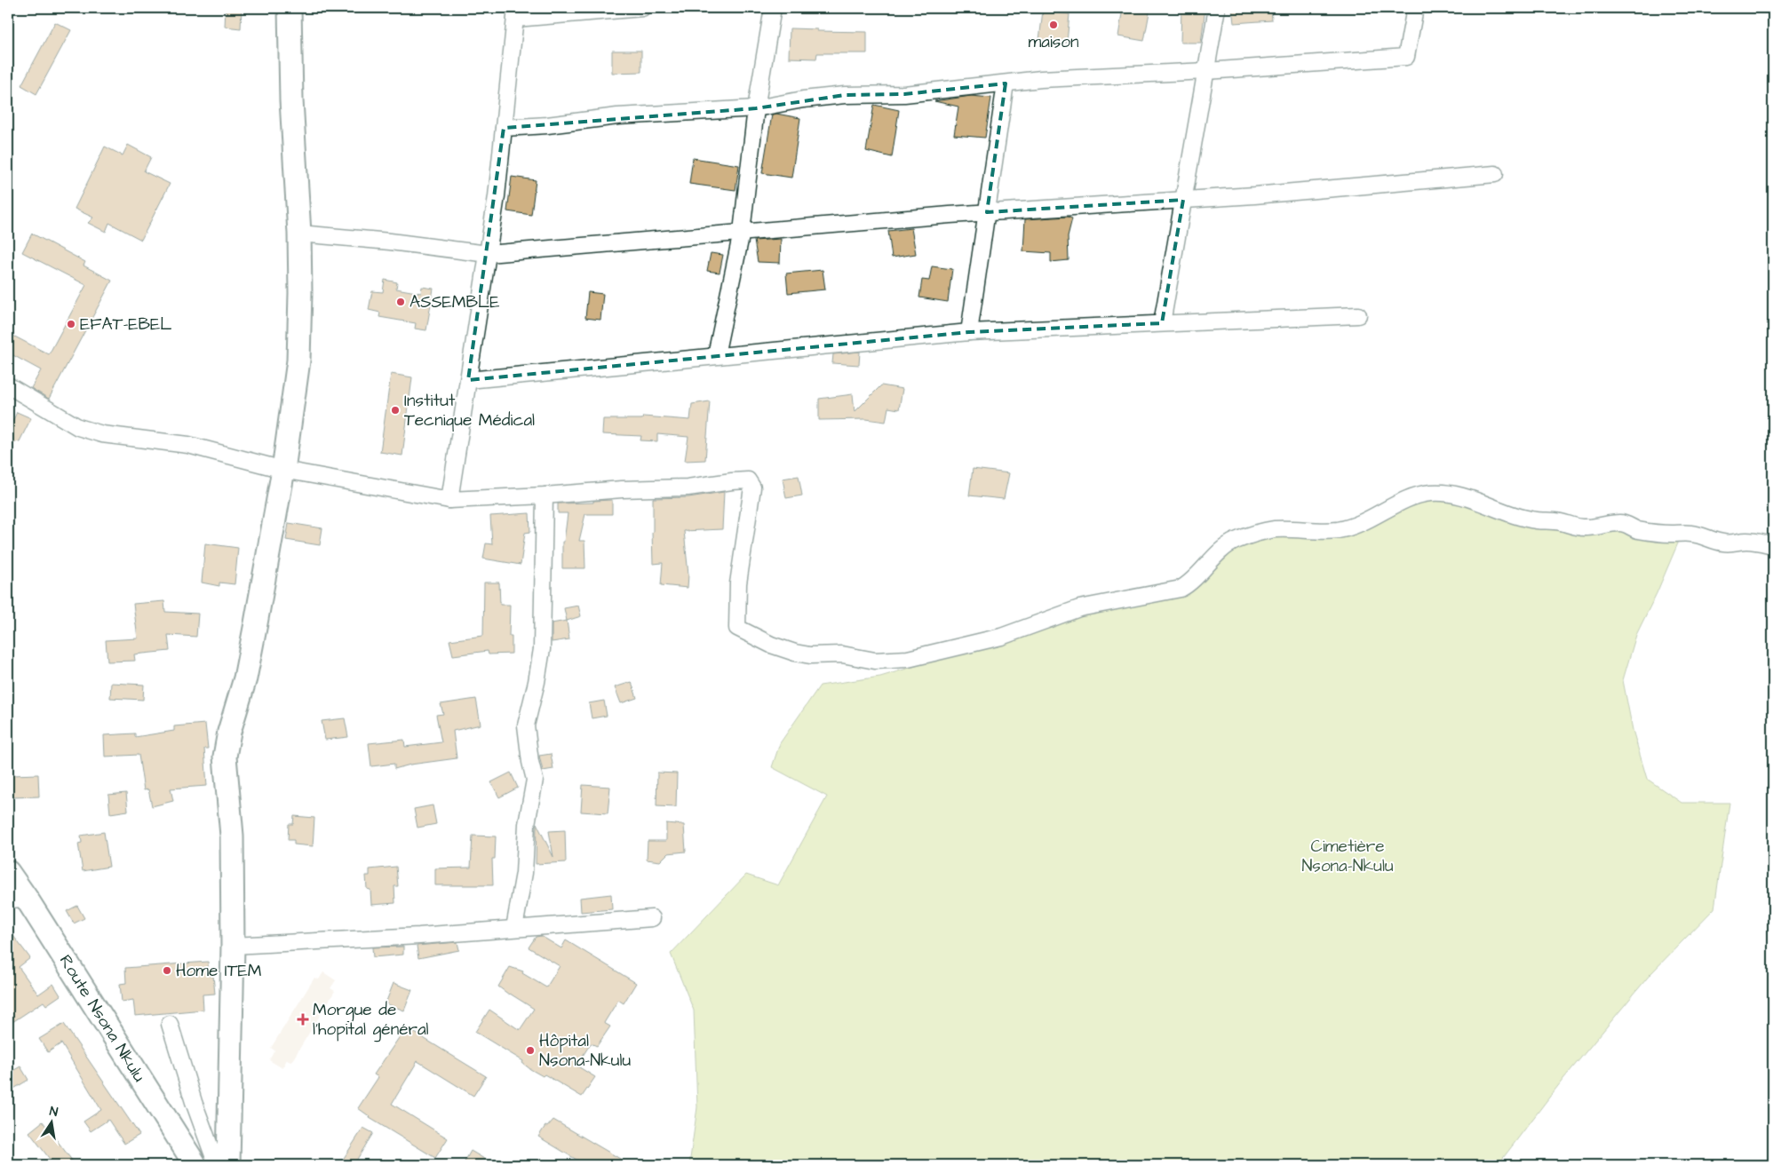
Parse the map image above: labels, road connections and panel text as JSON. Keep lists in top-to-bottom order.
{
  "streets": {
    "street": ["Route Nsona Nkulu"]
  },
  "parks": ["Cimetière Nsona-Nkulu"],
  "places": {
    "other": [
      "maison",
      "ASSEMBLE",
      "EFAT-EBEL",
      "Institut Tecnique Médical",
      "Home ITEM",
      "Hôpital Nsona-Nkulu"
    ],
    "health": ["Morgue de l'hopital général"]
  },
  "north": "top"
}
